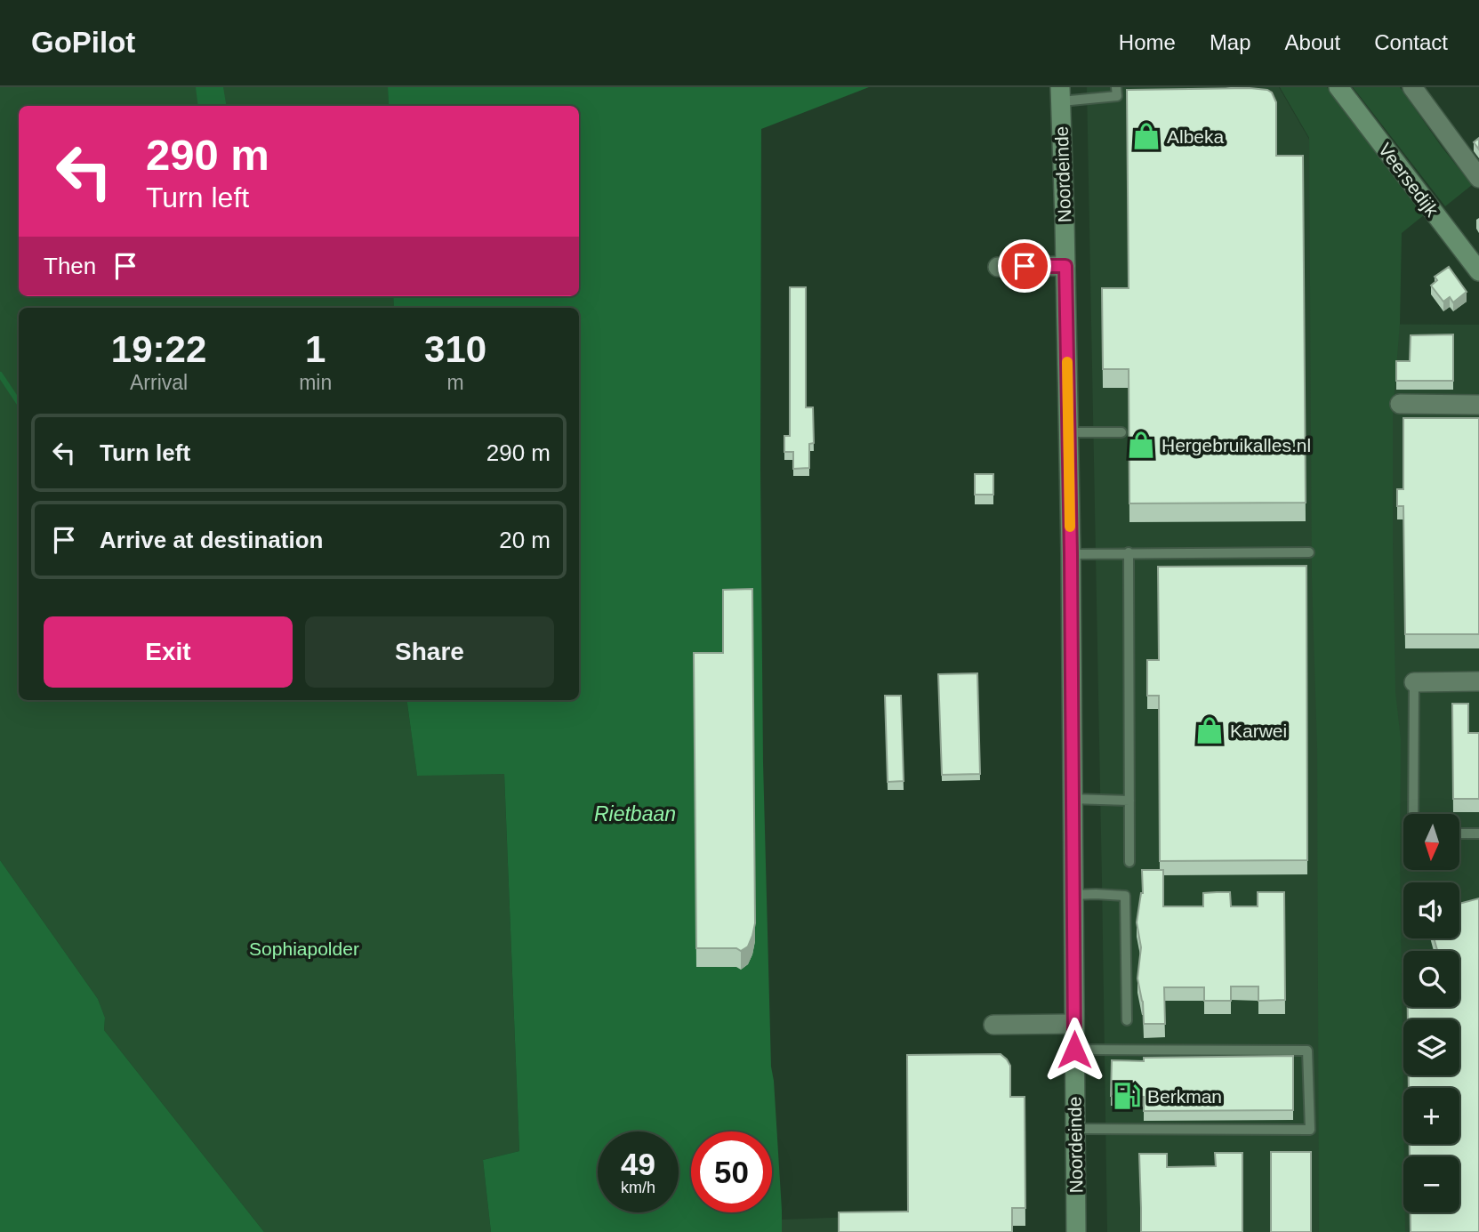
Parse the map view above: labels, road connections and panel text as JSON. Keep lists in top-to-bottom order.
{
  "streets": {
    "main road": ["Noordeinde", "Veersedijk"]
  },
  "water": ["Rietbaan"],
  "parks": ["Sophiapolder"],
  "places": {
    "shop": ["Albeka", "Hergebruikalles.nl", "Karwei"],
    "fuel station": ["Berkman"]
  },
  "north": "bottom",
  "page": {
    "header": "GoPilot",
    "nav": [
      "Home",
      "Map",
      "About",
      "Contact"
    ],
    "turn": ["290 m", "Turn left"],
    "then": "Then",
    "eta": [
      "19:22",
      "Arrival",
      "1",
      "min",
      "310",
      "m"
    ],
    "list": [
      {
        "name": "Turn left",
        "value": "290 m"
      },
      {
        "name": "Arrive at destination",
        "value": "20 m"
      }
    ],
    "buttons": ["Exit", "Share"],
    "map_buttons": ["+", "−"],
    "speed": "49 km/h",
    "limit": "50"
  }
}
